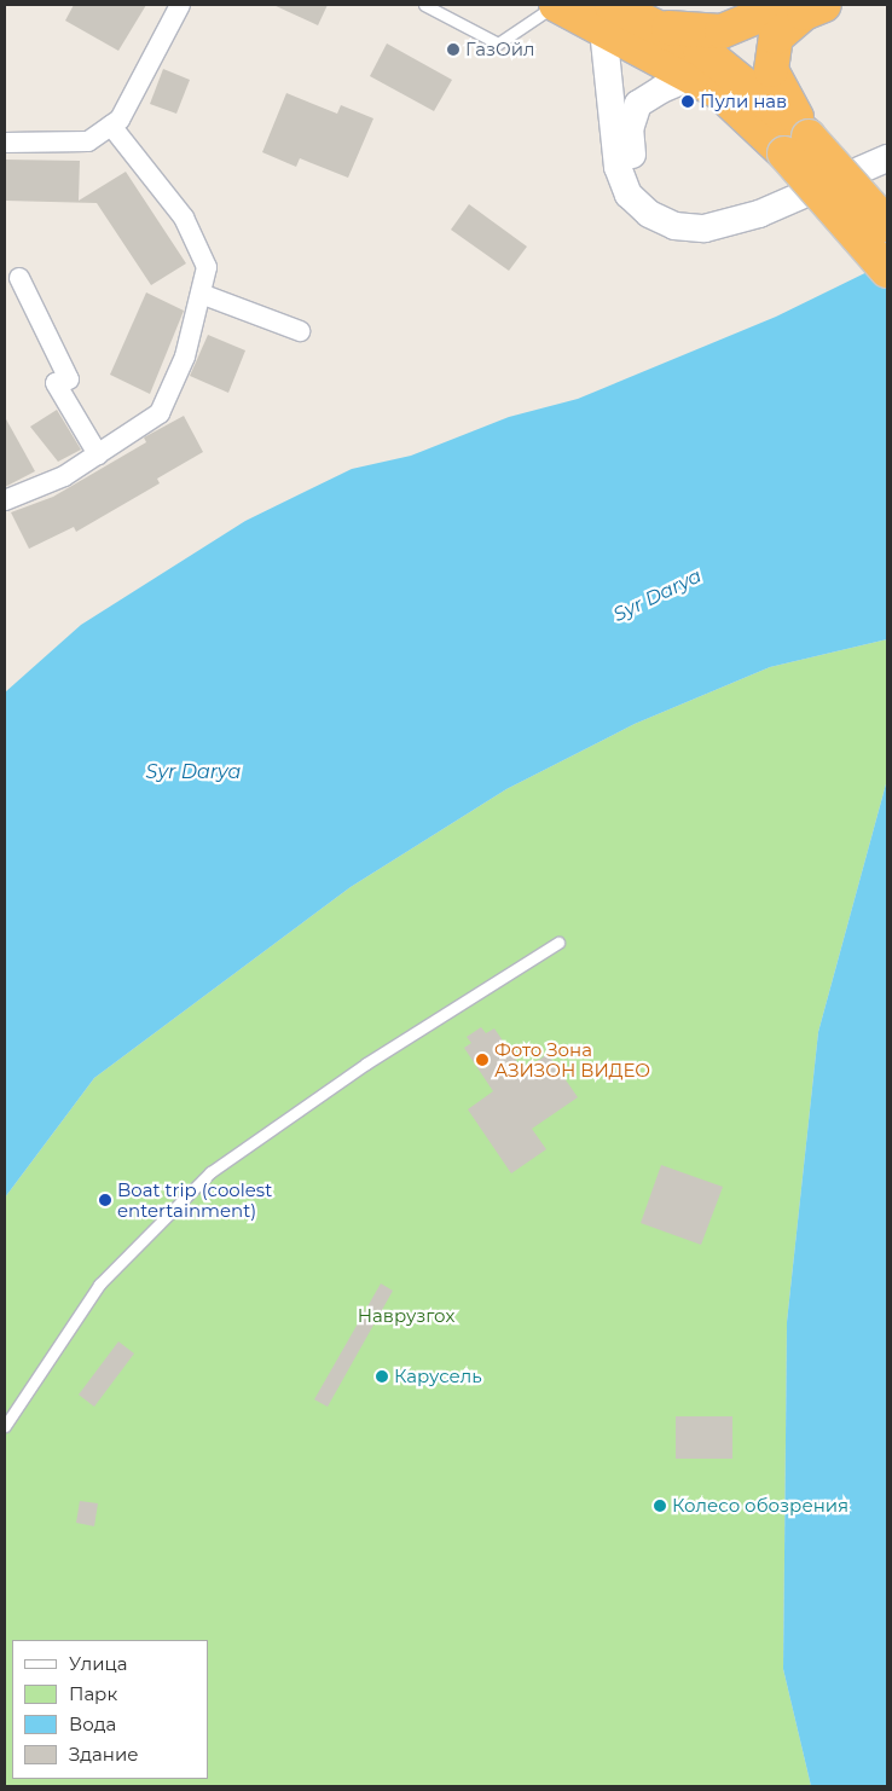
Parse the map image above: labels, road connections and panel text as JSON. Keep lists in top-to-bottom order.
{
  "water": ["Syr Darya"],
  "parks": ["Наврузгох"],
  "places": [
    "ГазОйл",
    "Пули нав",
    "Фото Зона АЗИЗОН ВИДЕО",
    "Boat trip (coolest entertainment)",
    "Карусель",
    "Колесо обозрения"
  ],
  "legend": [
    "Улица",
    "Парк",
    "Вода",
    "Здание"
  ]
}
